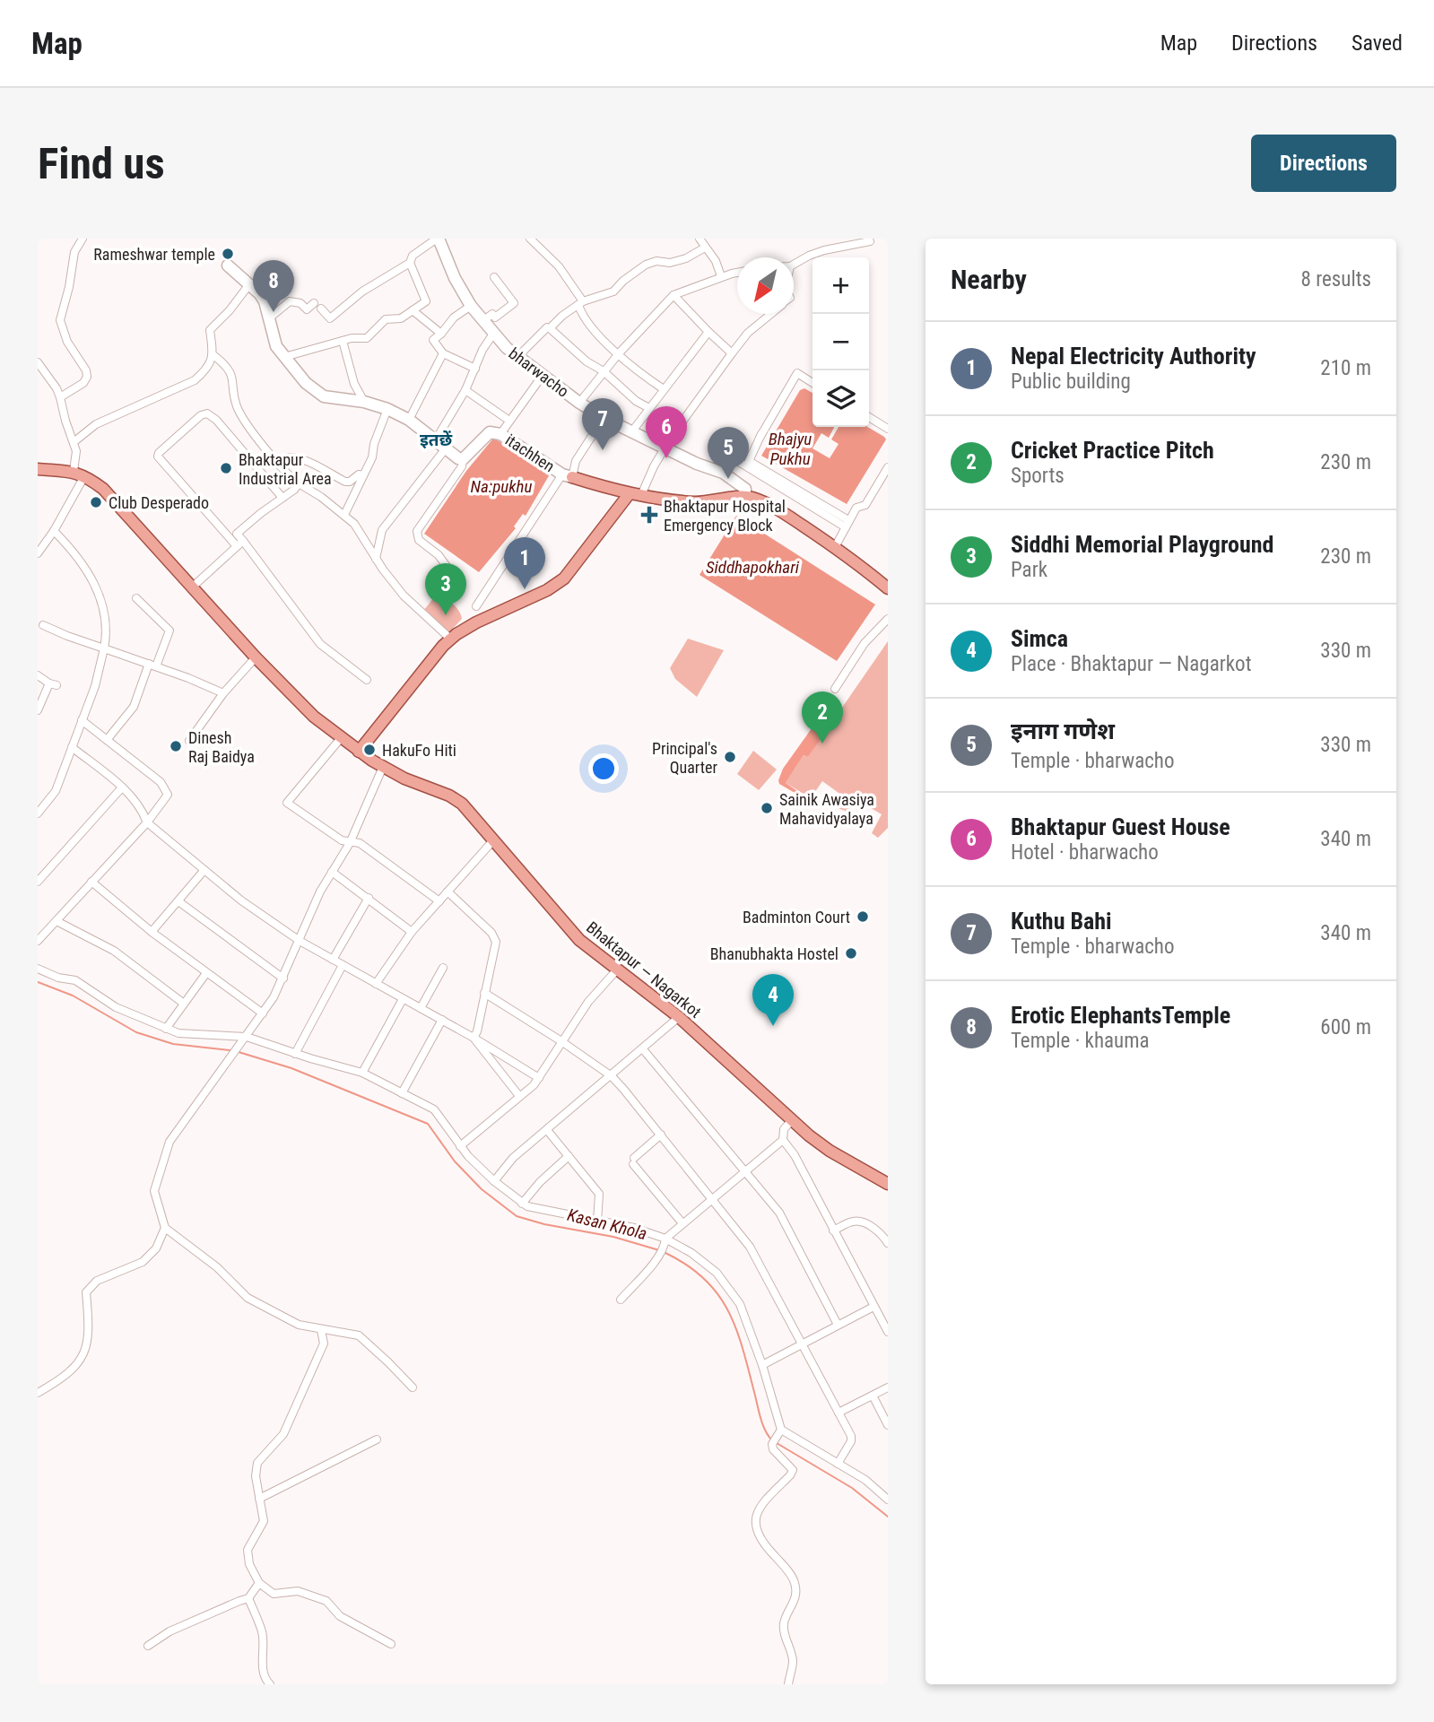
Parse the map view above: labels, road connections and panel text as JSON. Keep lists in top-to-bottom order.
{
  "streets": {
    "main road": ["Bhaktapur — Nagarkot"],
    "street": ["bharwacho", "itachhen"]
  },
  "districts": ["इतछें"],
  "water": [
    "Bhajyu Pukhu",
    "Na:pukhu",
    "Siddhapokhari",
    "Kasan Khola"
  ],
  "places": {
    "other": [
      "Rameshwar temple",
      "Bhaktapur Industrial Area",
      "Club Desperado",
      "Dinesh Raj Baidya",
      "HakuFo Hiti",
      "Principal's Quarter",
      "Sainik Awasiya Mahavidyalaya",
      "Badminton Court",
      "Bhanubhakta Hostel"
    ],
    "health": ["Bhaktapur Hospital Emergency Block"]
  },
  "north": "bottom left",
  "page": {
    "header": "Map",
    "nav": ["Map", "Directions", "Saved"],
    "buttons": "Directions",
    "title": "Find us",
    "heading": ["Nearby", "8 results"],
    "map_buttons": ["+", "−"],
    "pins": [
      "8",
      "7",
      "6",
      "5",
      "1",
      "3",
      "2",
      "4"
    ],
    "list": [
      {
        "mark": "1",
        "name": "Nepal Electricity Authority",
        "note": "Public building",
        "value": "210 m"
      },
      {
        "mark": "2",
        "name": "Cricket Practice Pitch",
        "note": "Sports",
        "value": "230 m"
      },
      {
        "mark": "3",
        "name": "Siddhi Memorial Playground",
        "note": "Park",
        "value": "230 m"
      },
      {
        "mark": "4",
        "name": "Simca",
        "note": "Place · Bhaktapur — Nagarkot",
        "value": "330 m"
      },
      {
        "mark": "5",
        "name": "इनाग गणेश",
        "note": "Temple · bharwacho",
        "value": "330 m"
      },
      {
        "mark": "6",
        "name": "Bhaktapur Guest House",
        "note": "Hotel · bharwacho",
        "value": "340 m"
      },
      {
        "mark": "7",
        "name": "Kuthu Bahi",
        "note": "Temple · bharwacho",
        "value": "340 m"
      },
      {
        "mark": "8",
        "name": "Erotic ElephantsTemple",
        "note": "Temple · khauma",
        "value": "600 m"
      }
    ]
  }
}
